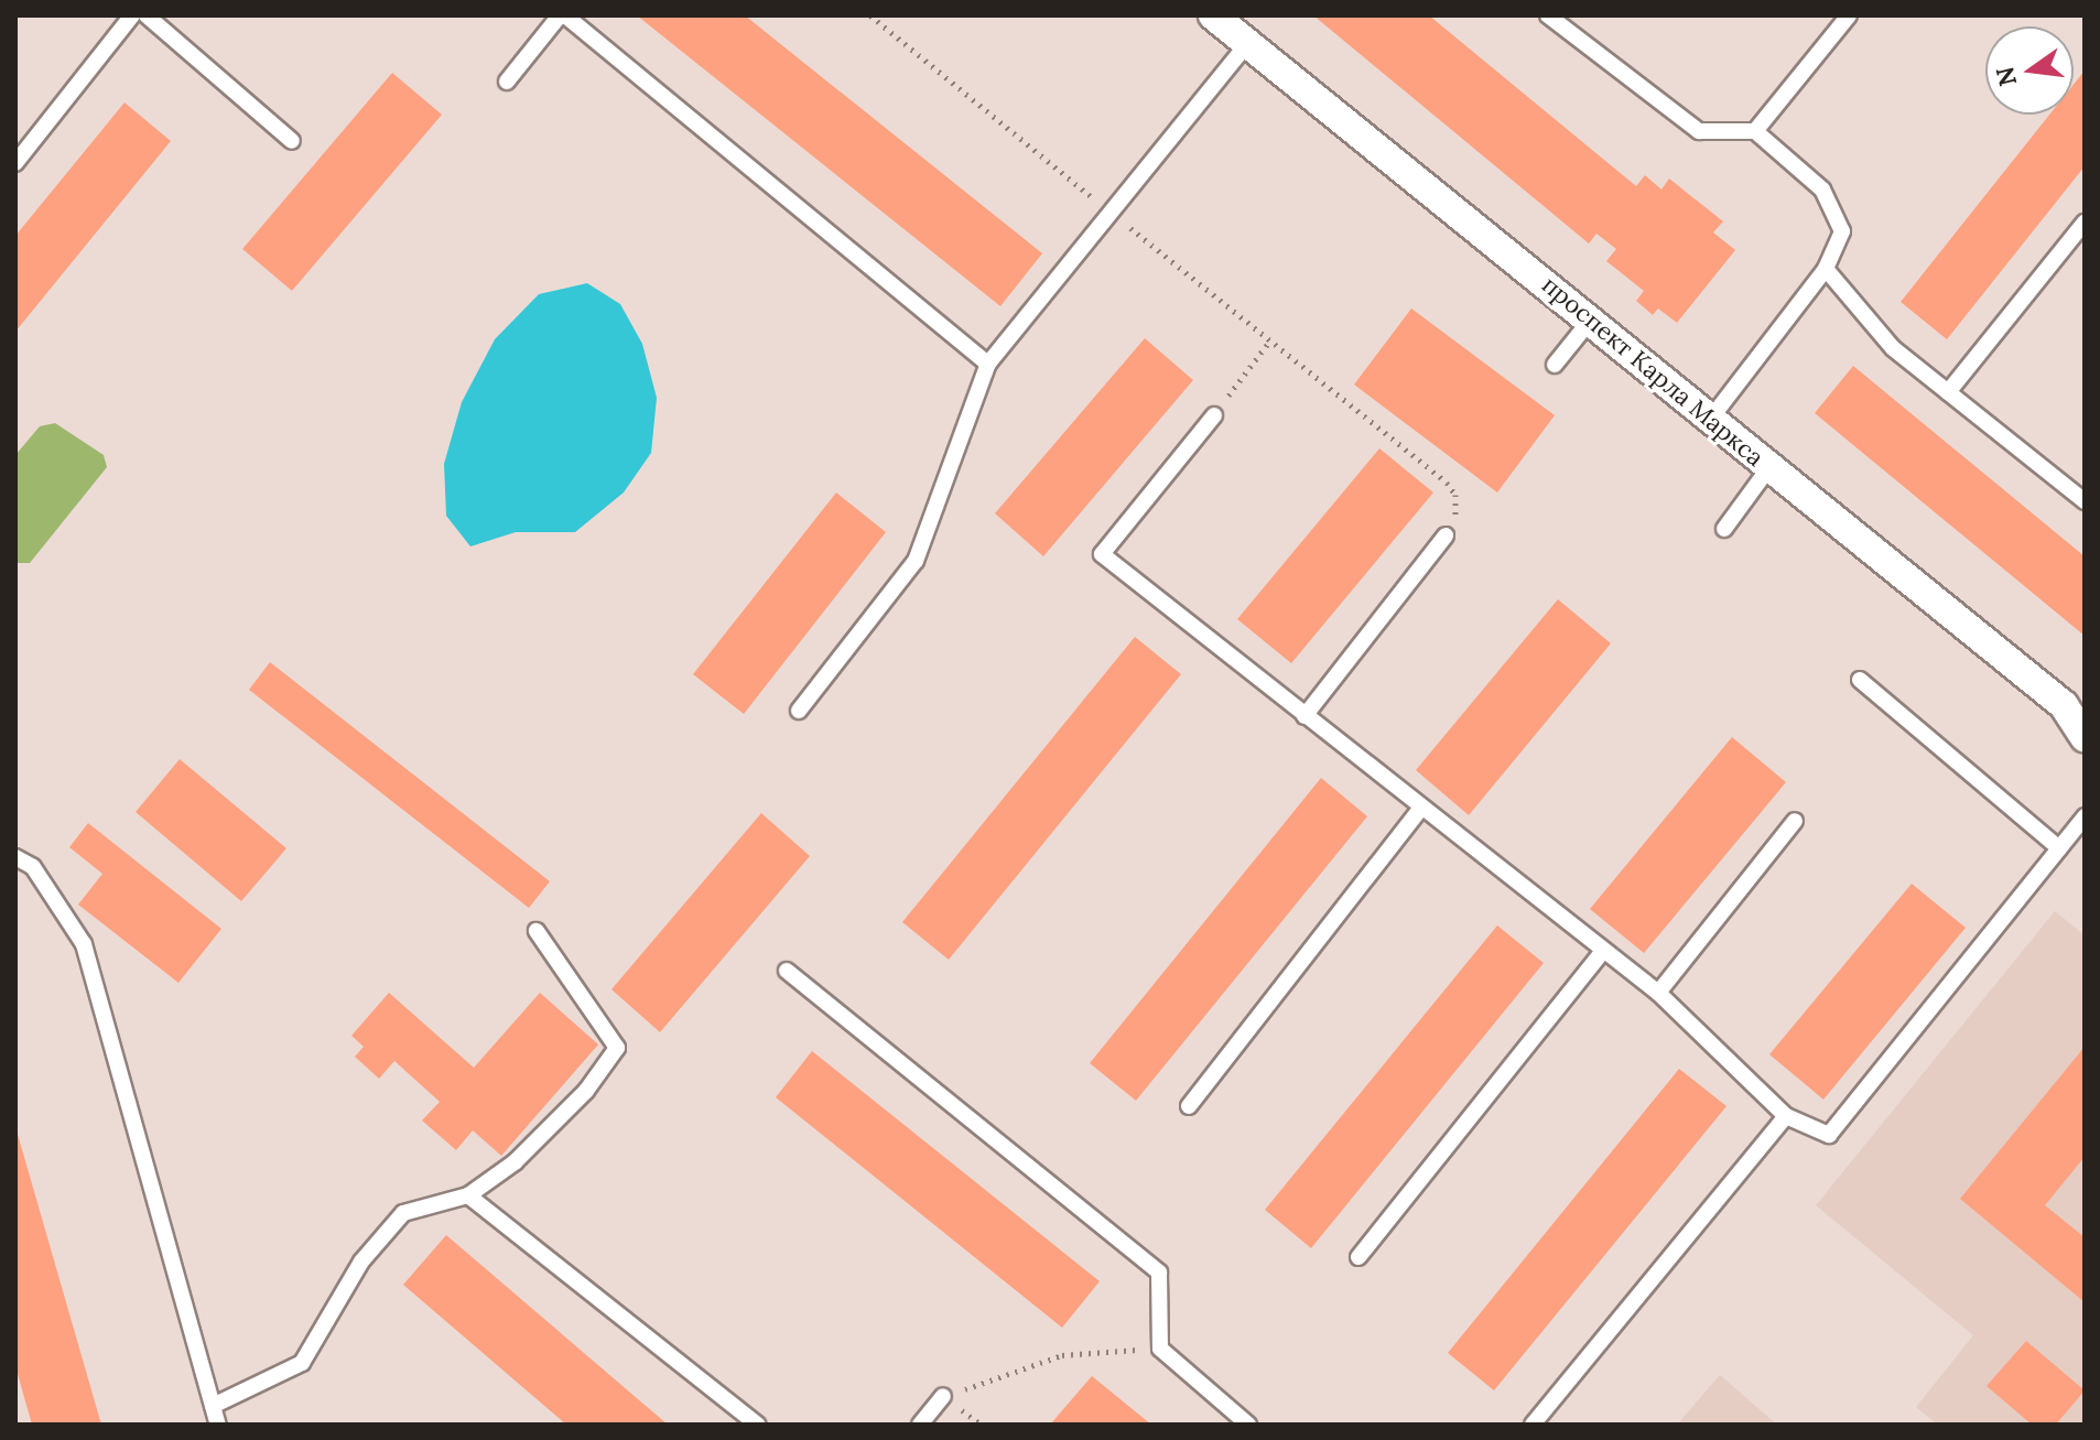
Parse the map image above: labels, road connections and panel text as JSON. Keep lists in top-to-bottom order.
{
  "streets": {
    "street": ["проспект Карла Маркса"]
  },
  "north": "left"
}
